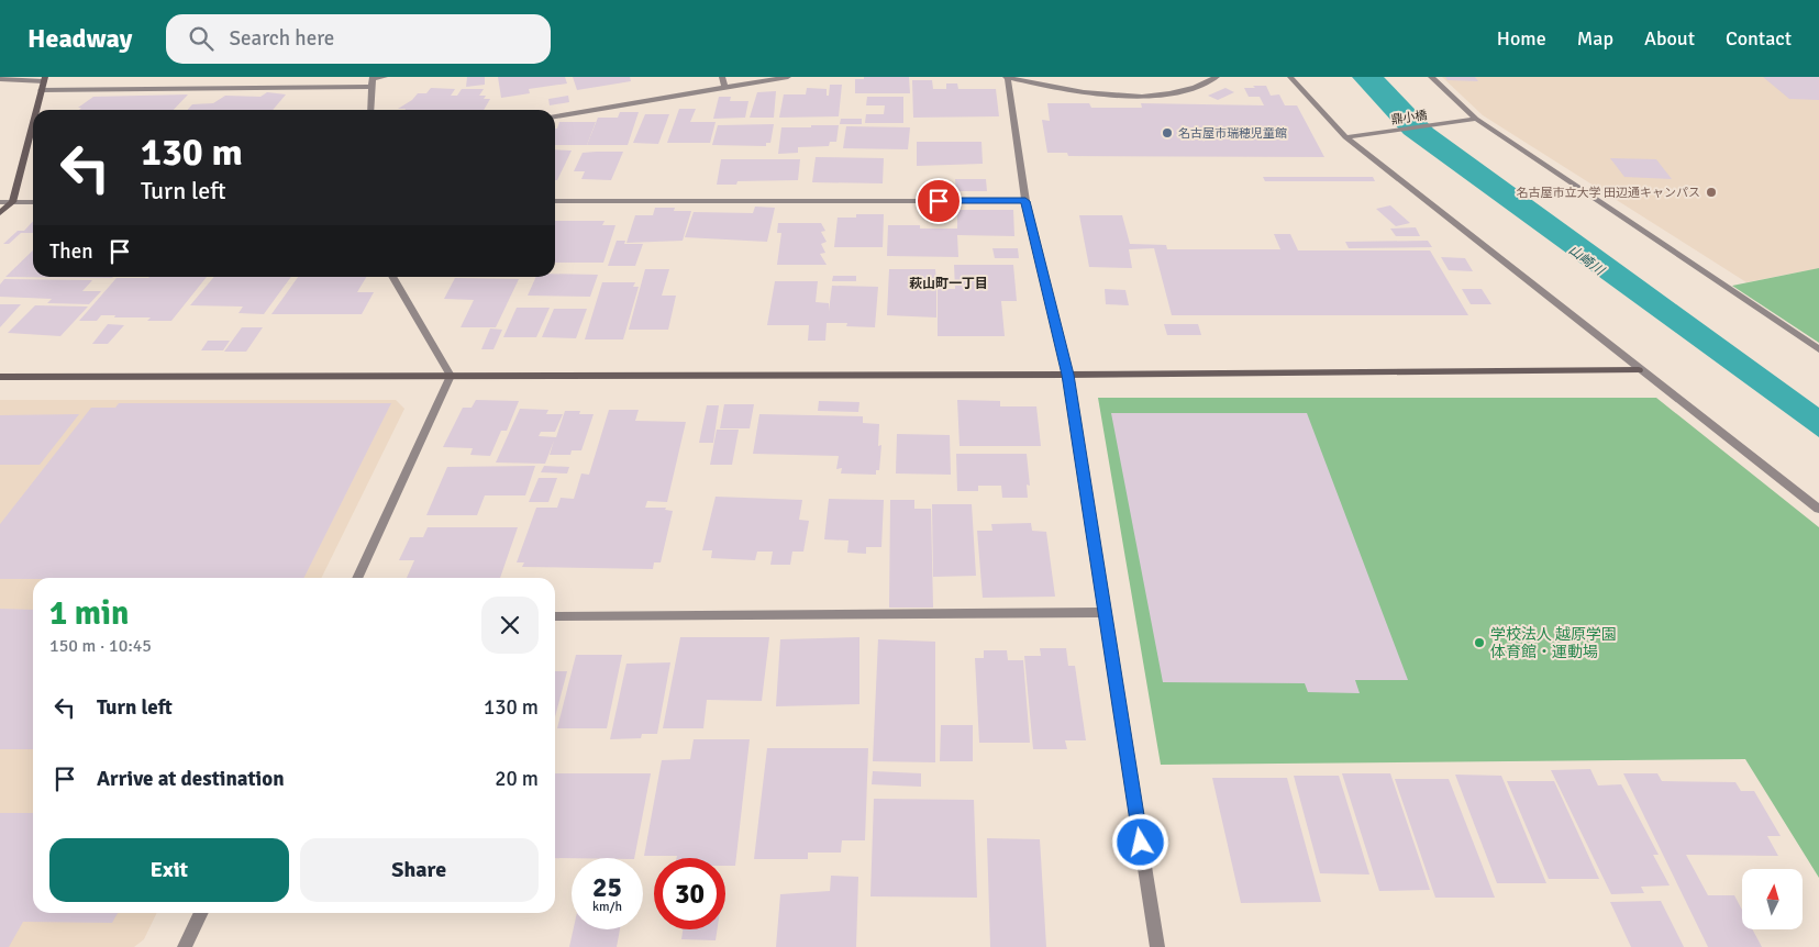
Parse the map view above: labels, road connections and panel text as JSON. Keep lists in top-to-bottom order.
{
  "streets": {
    "street": ["鼎小橋"]
  },
  "districts": ["萩山町一丁目"],
  "water": ["山崎川"],
  "places": ["名古屋市瑞穂児童館", "名古屋市立大学 田辺通キャンパス", "学校法人 越原学園 体育館・運動場"],
  "north": "top",
  "page": {
    "header": "Headway",
    "search": "Search here",
    "nav": [
      "Home",
      "Map",
      "About",
      "Contact"
    ],
    "turn": ["130 m", "Turn left"],
    "then": "Then",
    "heading": ["1 min", "150 m · 10:45"],
    "list": [
      {
        "name": "Turn left",
        "value": "130 m"
      },
      {
        "name": "Arrive at destination",
        "value": "20 m"
      }
    ],
    "buttons": ["Exit", "Share"],
    "speed": "25 km/h",
    "limit": "30"
  }
}
